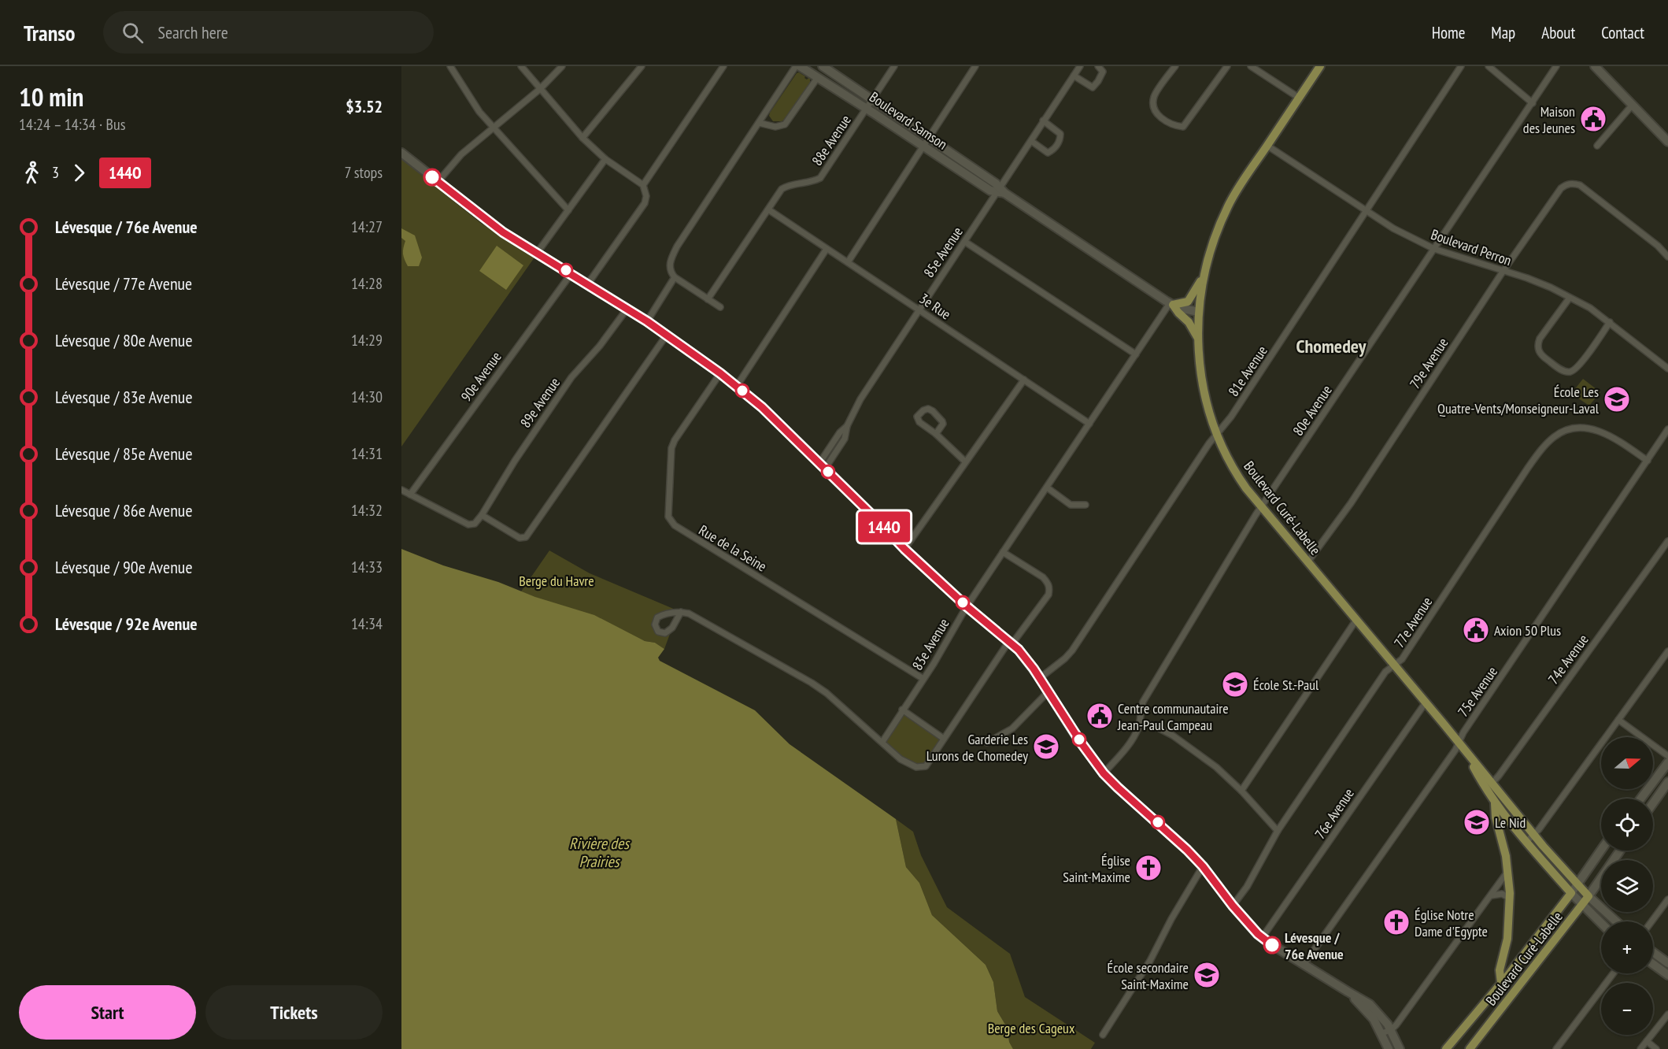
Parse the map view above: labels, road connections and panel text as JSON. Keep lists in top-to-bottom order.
{
  "streets": {
    "main road": ["Boulevard Curé-Labelle"],
    "street": [
      "Boulevard Samson",
      "88e Avenue",
      "Boulevard Perron",
      "85e Avenue",
      "3e Rue",
      "79e Avenue",
      "81e Avenue",
      "90e Avenue",
      "89e Avenue",
      "80e Avenue",
      "Rue de la Seine",
      "77e Avenue",
      "83e Avenue",
      "74e Avenue",
      "75e Avenue",
      "76e Avenue"
    ]
  },
  "crossings": [
    ["Boulevard Samson", "88e Avenue"],
    ["Boulevard Samson", "85e Avenue"],
    ["Boulevard Samson", "Boulevard Curé-Labelle"],
    ["Boulevard Samson", "83e Avenue"],
    ["88e Avenue", "3e Rue"],
    ["Boulevard Perron", "79e Avenue"],
    ["Boulevard Perron", "81e Avenue"],
    ["Boulevard Perron", "80e Avenue"],
    ["Boulevard Perron", "Boulevard Curé-Labelle"],
    ["85e Avenue", "3e Rue"],
    ["3e Rue", "83e Avenue"],
    ["79e Avenue", "Boulevard Curé-Labelle"],
    ["81e Avenue", "Boulevard Curé-Labelle"],
    ["80e Avenue", "Boulevard Curé-Labelle"],
    ["Boulevard Curé-Labelle", "77e Avenue"],
    ["Boulevard Curé-Labelle", "74e Avenue"],
    ["Boulevard Curé-Labelle", "75e Avenue"],
    ["Boulevard Curé-Labelle", "76e Avenue"],
    ["Rue de la Seine", "83e Avenue"],
    ["77e Avenue", "75e Avenue"]
  ],
  "districts": ["Chomedey"],
  "water": ["Rivière des Prairies"],
  "parks": ["Berge du Havre", "Berge des Cageux"],
  "places": {
    "public building": ["Maison des Jeunes", "Axion 50 Plus", "Centre communautaire Jean-Paul Campeau"],
    "school or university": [
      "École Les Quatre-Vents/Monseigneur-Laval",
      "École St.-Paul",
      "Garderie Les Lurons de Chomedey",
      "Le Nid",
      "École secondaire Saint-Maxime"
    ],
    "church": ["Église Saint-Maxime", "Église Notre Dame d'Egypte"],
    "other": ["Lévesque / 76e Avenue"]
  },
  "lines": ["bus line 144O"],
  "north": "right",
  "page": {
    "header": "Transo",
    "search": "Search here",
    "nav": [
      "Home",
      "Map",
      "About",
      "Contact"
    ],
    "heading": ["10 min", "14:24 – 14:34 · Bus", "$3.52"],
    "on_map": "144O",
    "legs": ["3", "144O", "7 stops"],
    "list": [
      {
        "name": "Lévesque / 76e Avenue",
        "value": "14:27"
      },
      {
        "name": "Lévesque / 77e Avenue",
        "value": "14:28"
      },
      {
        "name": "Lévesque / 80e Avenue",
        "value": "14:29"
      },
      {
        "name": "Lévesque / 83e Avenue",
        "value": "14:30"
      },
      {
        "name": "Lévesque / 85e Avenue",
        "value": "14:31"
      },
      {
        "name": "Lévesque / 86e Avenue",
        "value": "14:32"
      },
      {
        "name": "Lévesque / 90e Avenue",
        "value": "14:33"
      },
      {
        "name": "Lévesque / 92e Avenue",
        "value": "14:34"
      }
    ],
    "map_buttons": ["+", "−"],
    "buttons": ["Start", "Tickets"]
  }
}
